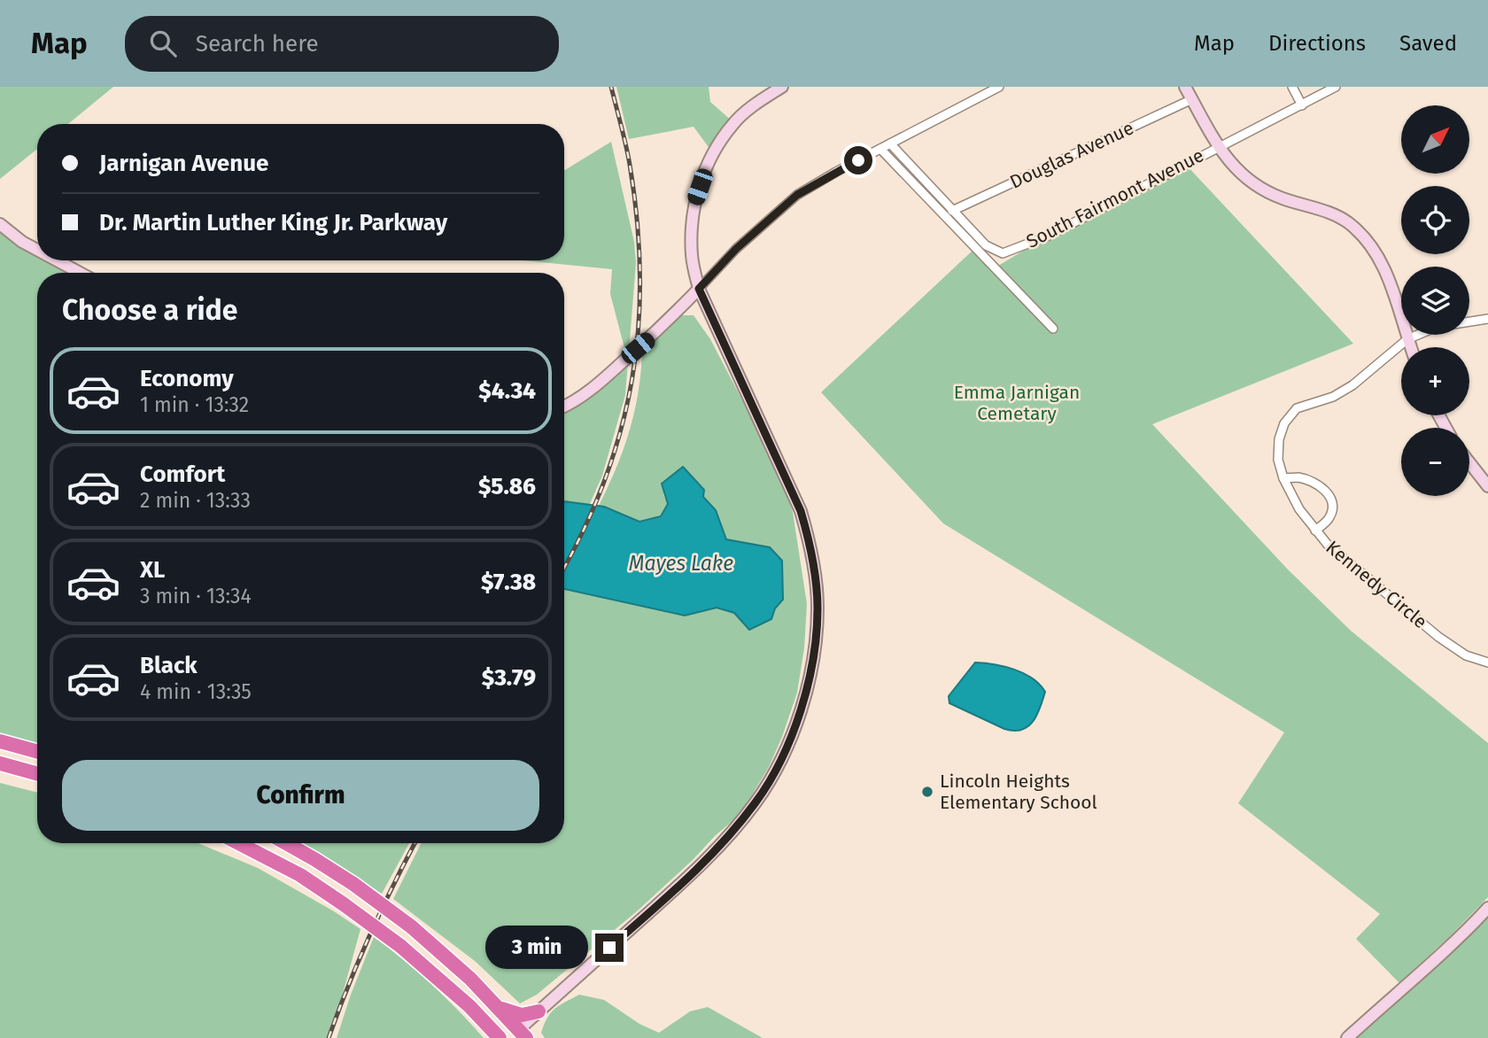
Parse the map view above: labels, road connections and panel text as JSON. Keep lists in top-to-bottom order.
{
  "streets": {
    "street": ["Douglas Avenue", "South Fairmont Avenue", "Kennedy Circle"]
  },
  "crossings": [
    ["Douglas Avenue", "South Fairmont Avenue"]
  ],
  "water": ["Mayes Lake"],
  "parks": ["Emma Jarnigan Cemetary"],
  "places": ["Lincoln Heights Elementary School"],
  "north": "top right",
  "page": {
    "header": "Map",
    "search": "Search here",
    "nav": ["Map", "Directions", "Saved"],
    "map_buttons": ["+", "−"],
    "banner": ["Jarnigan Avenue", "Dr. Martin Luther King Jr. Parkway"],
    "heading": "Choose a ride",
    "list": [
      {
        "name": "Economy",
        "note": "1 min · 13:32",
        "value": "$4.34"
      },
      {
        "name": "Comfort",
        "note": "2 min · 13:33",
        "value": "$5.86"
      },
      {
        "name": "XL",
        "note": "3 min · 13:34",
        "value": "$7.38"
      },
      {
        "name": "Black",
        "note": "4 min · 13:35",
        "value": "$3.79"
      }
    ],
    "buttons": "Confirm",
    "bubble": "3 min"
  }
}
